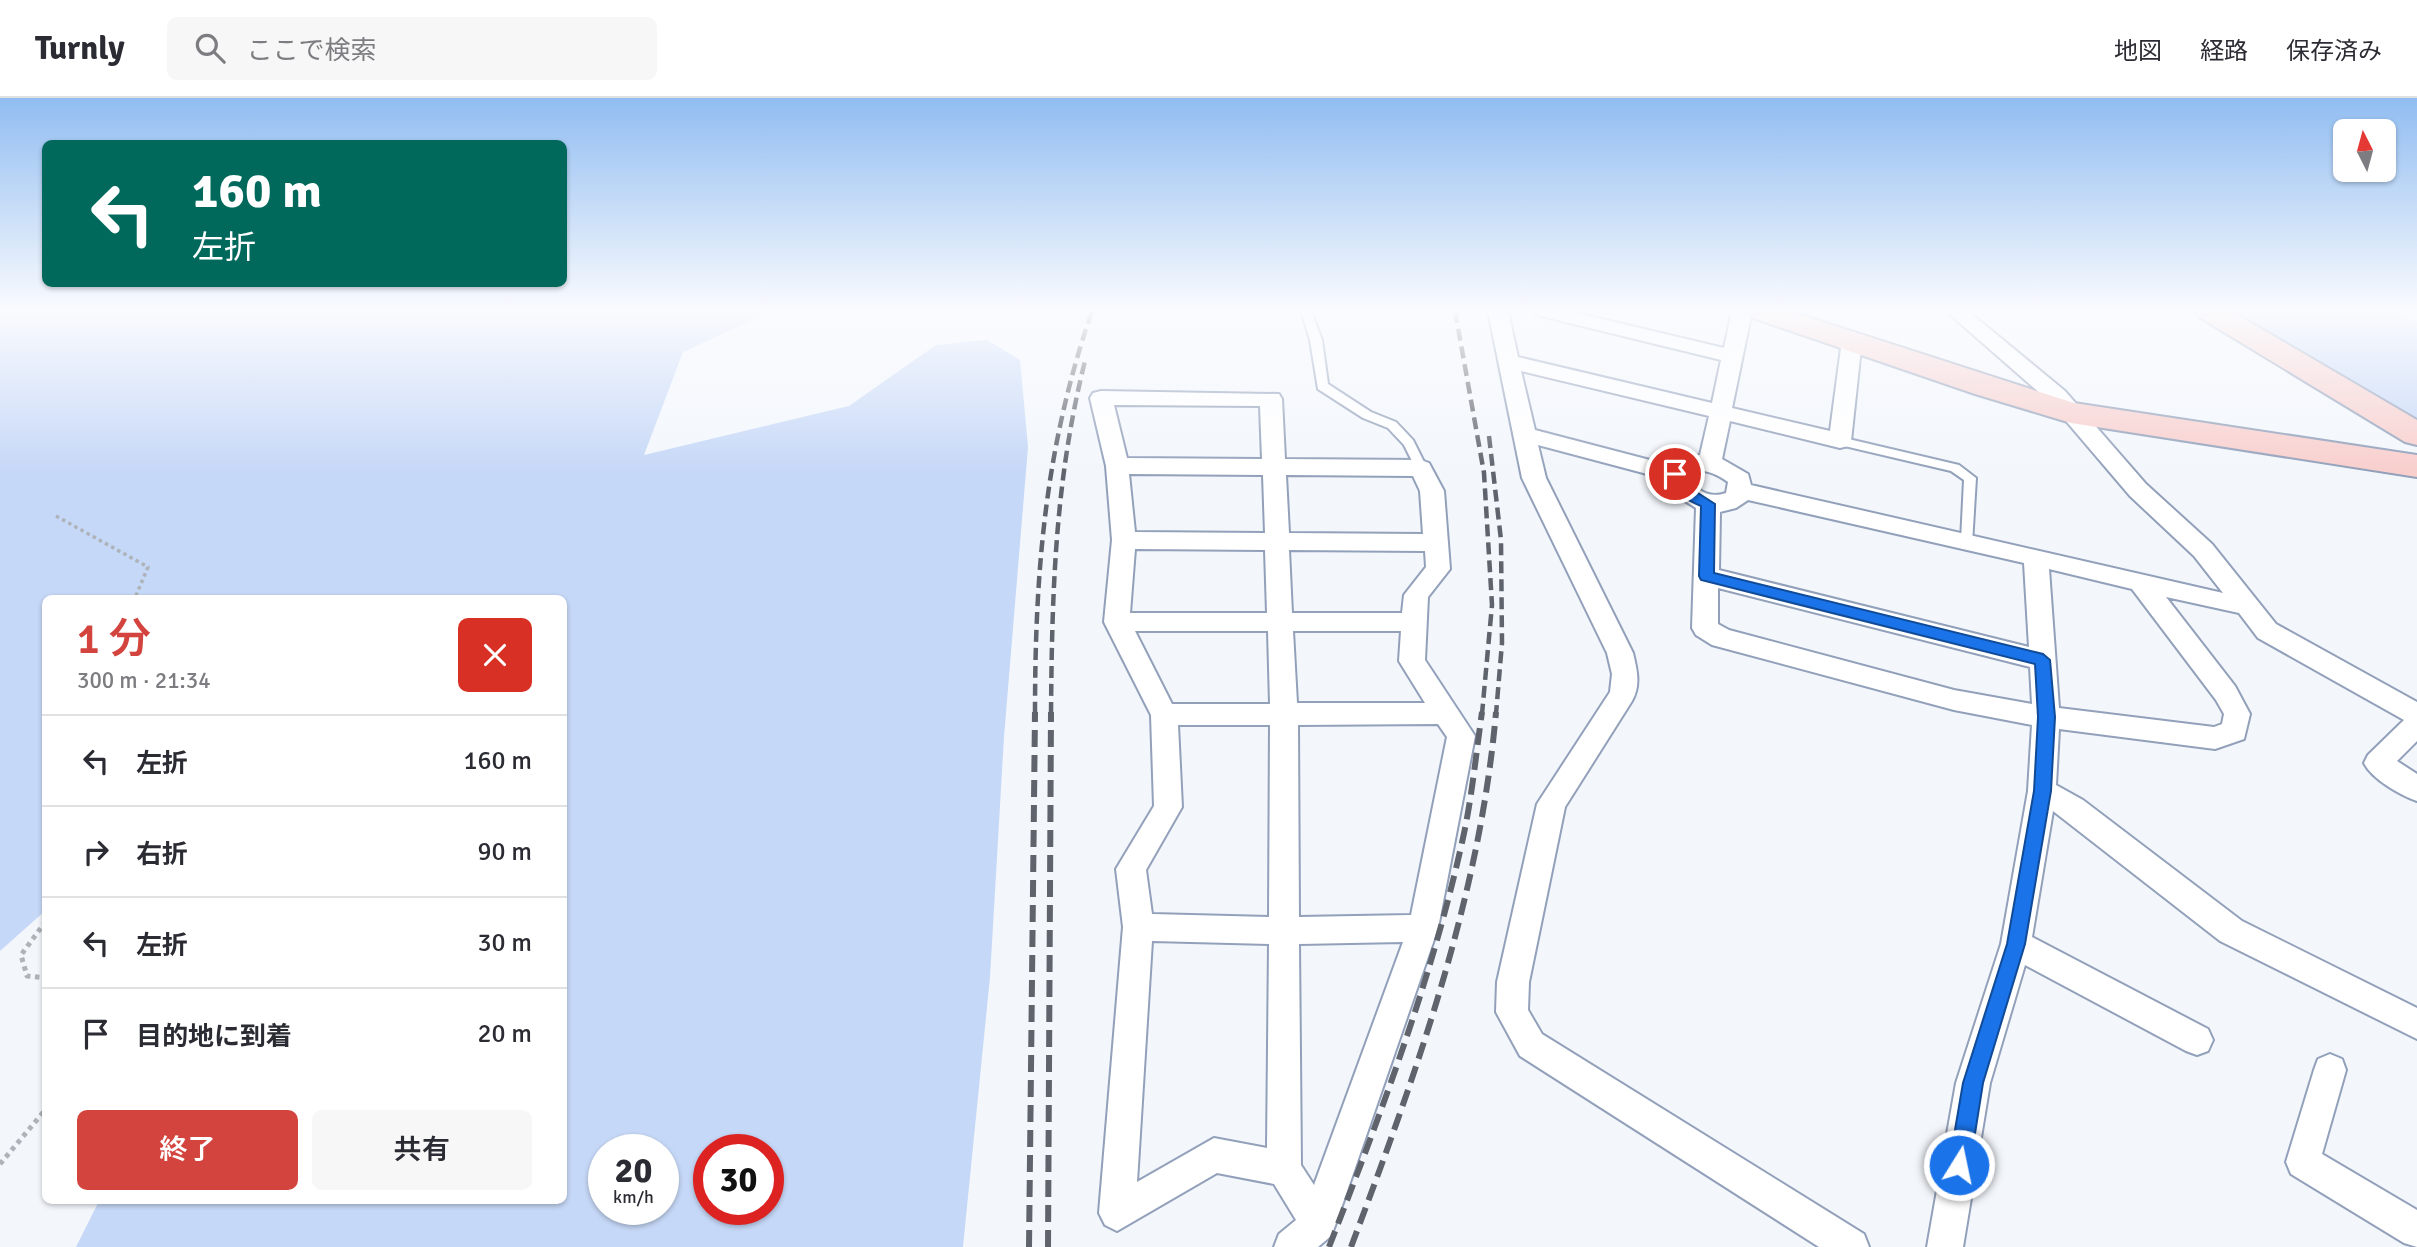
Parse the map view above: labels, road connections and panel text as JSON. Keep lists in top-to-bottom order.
{
  "north": "top",
  "page": {
    "header": "Turnly",
    "search": "ここで検索",
    "nav": ["地図", "経路", "保存済み"],
    "turn": ["160 m", "左折"],
    "heading": ["1 分", "300 m · 21:34"],
    "list": [
      {
        "name": "左折",
        "value": "160 m"
      },
      {
        "name": "右折",
        "value": "90 m"
      },
      {
        "name": "左折",
        "value": "30 m"
      },
      {
        "name": "目的地に到着",
        "value": "20 m"
      }
    ],
    "buttons": ["終了", "共有"],
    "speed": "20 km/h",
    "limit": "30"
  }
}
